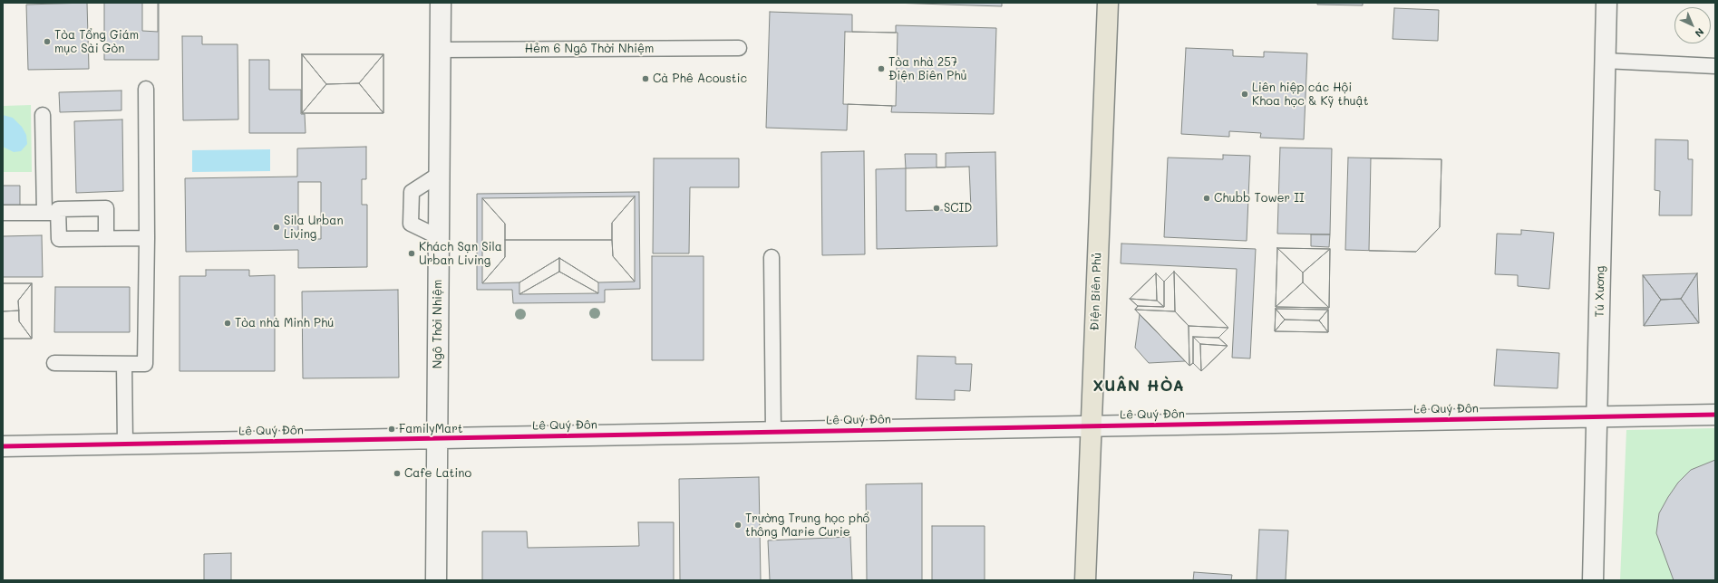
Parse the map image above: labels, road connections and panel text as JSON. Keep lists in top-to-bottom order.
{
  "streets": {
    "main road": ["Điện Biên Phủ"],
    "street": ["Tú Xương", "Ngô Thời Nhiệm", "Lê Quý Đôn"],
    "lane": ["Hẻm 6 Ngô Thời Nhiệm"]
  },
  "crossings": [
    ["Hẻm 6 Ngô Thời Nhiệm", "Ngô Thời Nhiệm"],
    ["Điện Biên Phủ", "Lê Quý Đôn"],
    ["Tú Xương", "Lê Quý Đôn"],
    ["Ngô Thời Nhiệm", "Lê Quý Đôn"]
  ],
  "districts": ["XUÂN HÒA"],
  "places": [
    "Tòa Tổng Giám mục Sài Gòn",
    "Tòa nhà 257 Điện Biên Phủ",
    "Cà Phê Acoustic",
    "Liên hiệp các Hội Khoa học & Kỹ thuật",
    "Chubb Tower II",
    "SCID",
    "Sila Urban Living",
    "Khách Sạn Sila Urban Living",
    "Tòa nhà Minh Phú",
    "FamilyMart",
    "Cafe Latino",
    "Trường Trung học phổ thông Marie Curie"
  ],
  "north": "bottom right"
}
